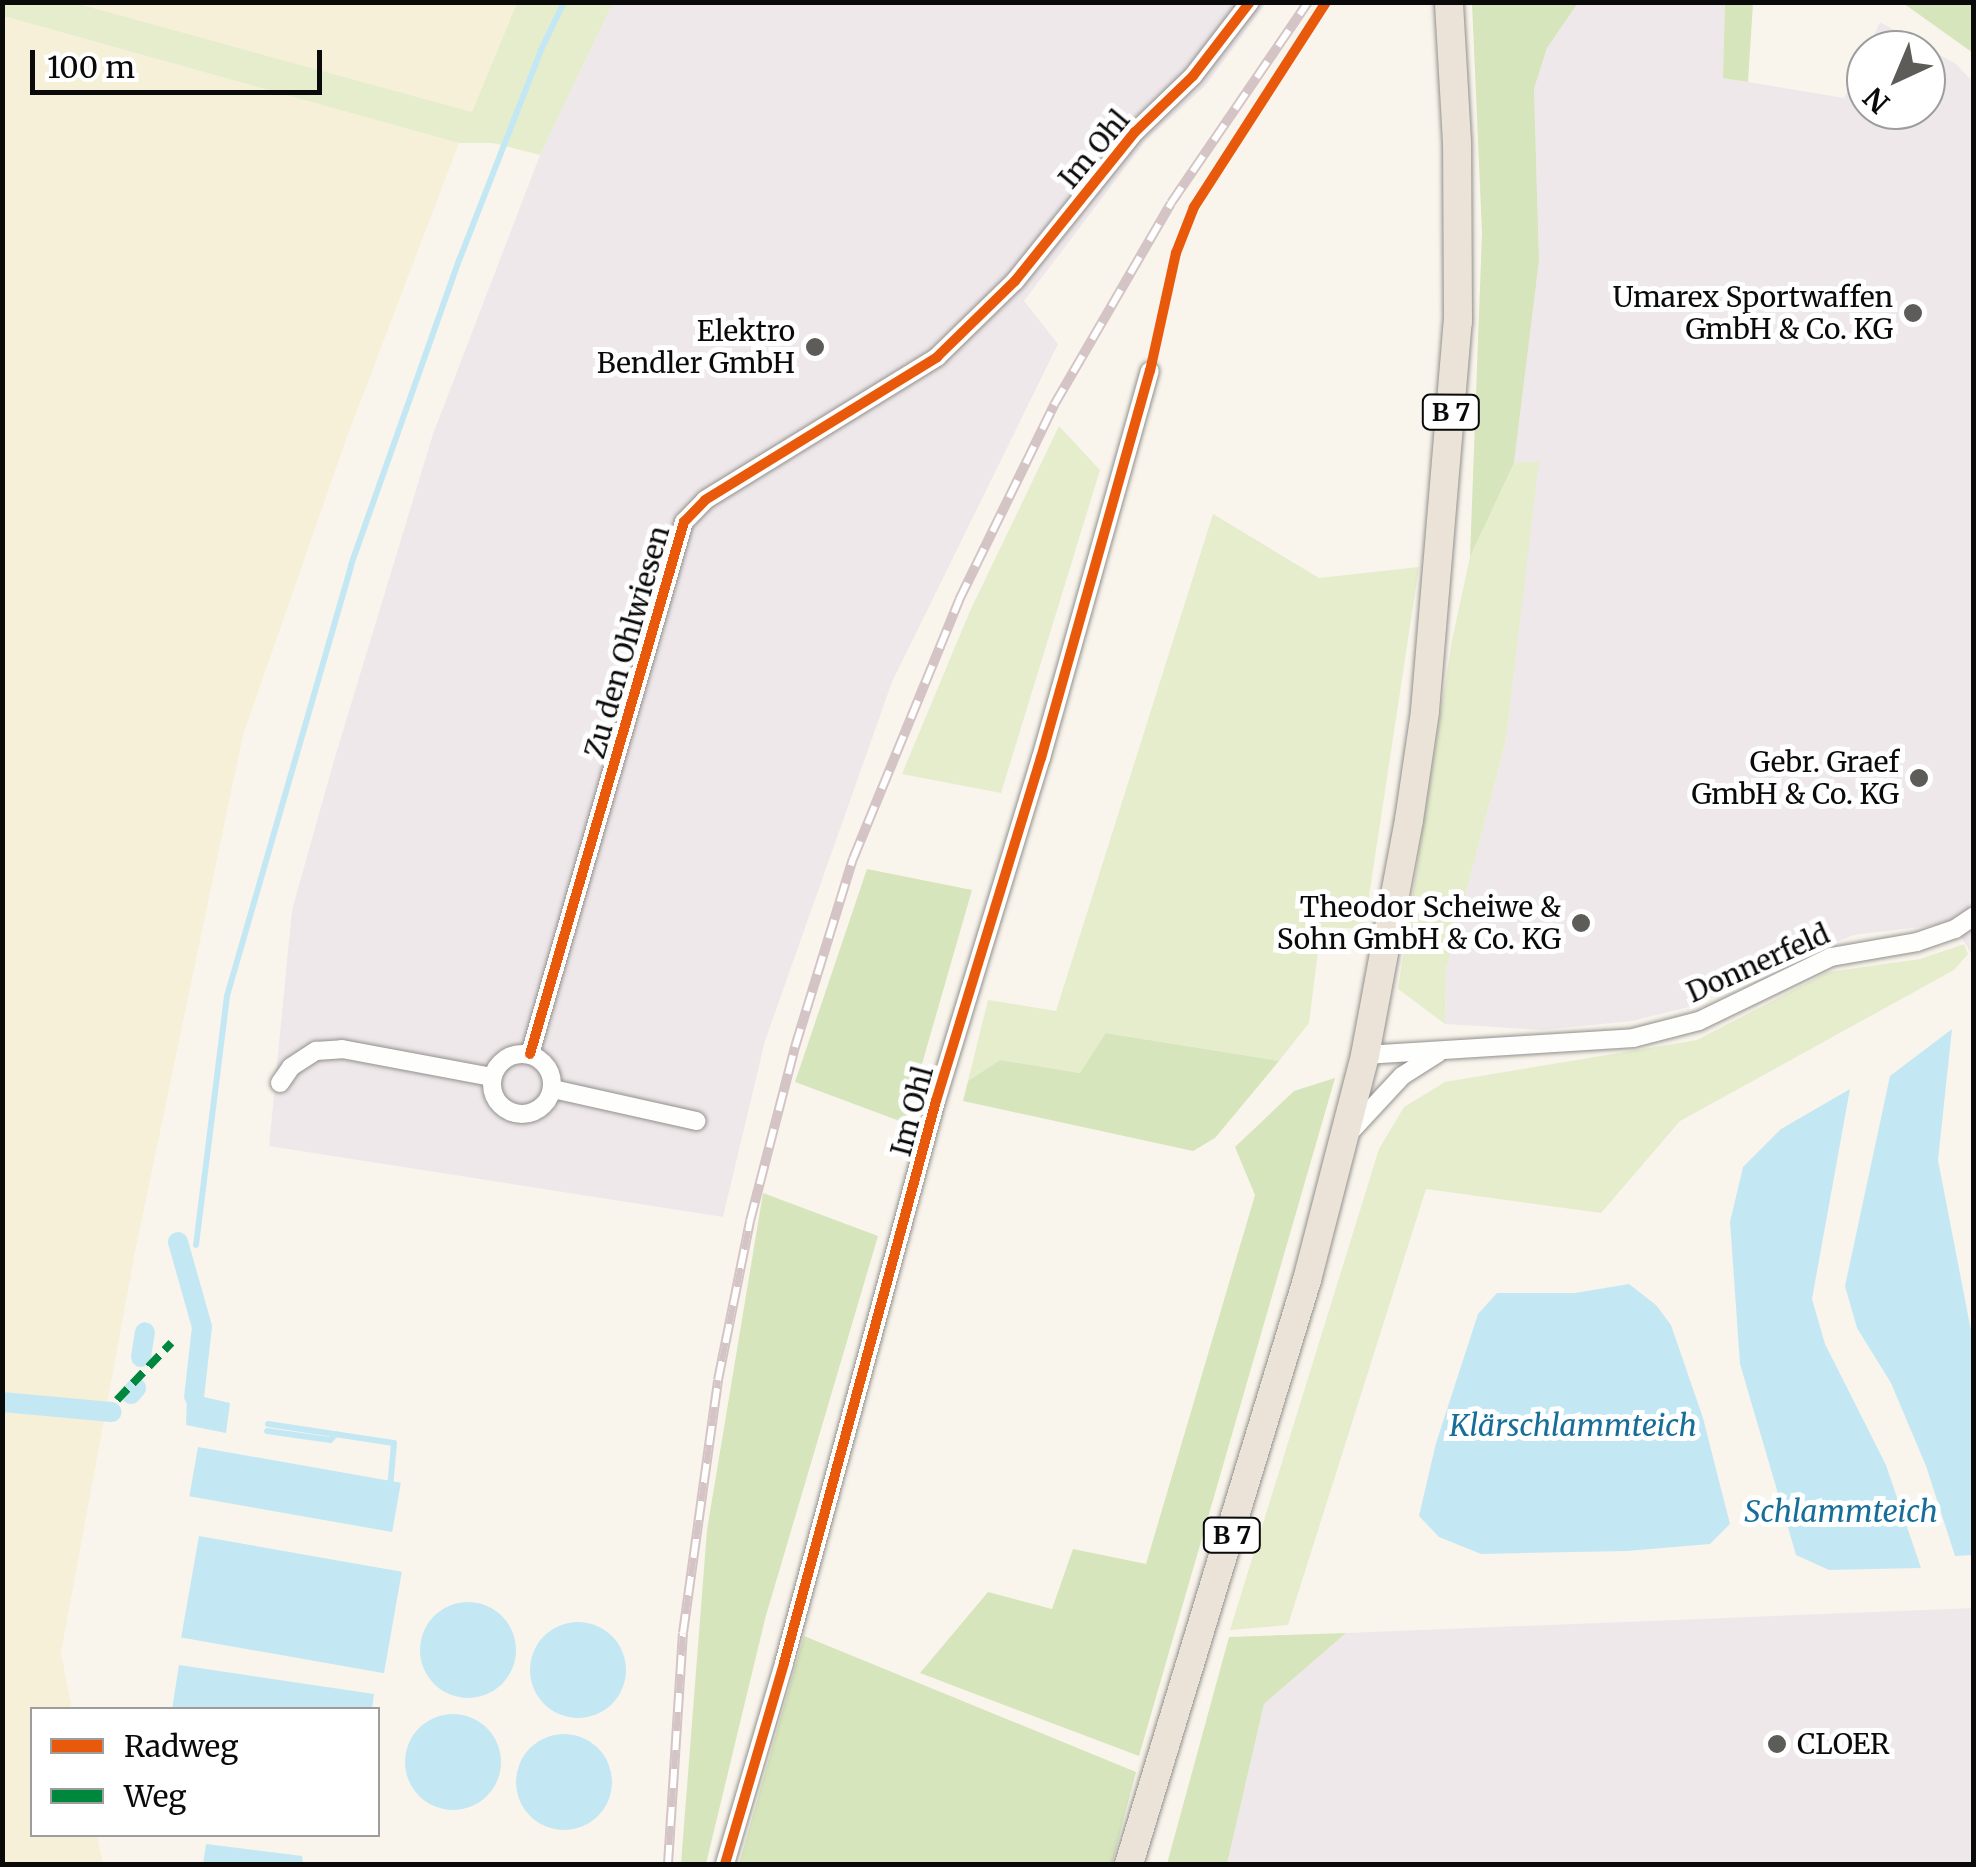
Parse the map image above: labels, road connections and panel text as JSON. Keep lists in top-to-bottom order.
{
  "streets": {
    "main road": ["B 7"],
    "street": ["Im Ohl", "Zu den Ohlwiesen", "Donnerfeld"]
  },
  "crossings": [
    ["Im Ohl", "Zu den Ohlwiesen"],
    ["B 7", "Donnerfeld"]
  ],
  "water": ["Klärschlammteich", "Schlammteich"],
  "places": [
    "Umarex Sportwaffen GmbH & Co. KG",
    "Elektro Bendler GmbH",
    "Gebr. Graef GmbH & Co. KG",
    "Theodor Scheiwe & Sohn GmbH & Co. KG",
    "CLOER"
  ],
  "legend": ["Radweg", "Weg"],
  "scale_bar": "100 m",
  "north": "bottom left"
}
